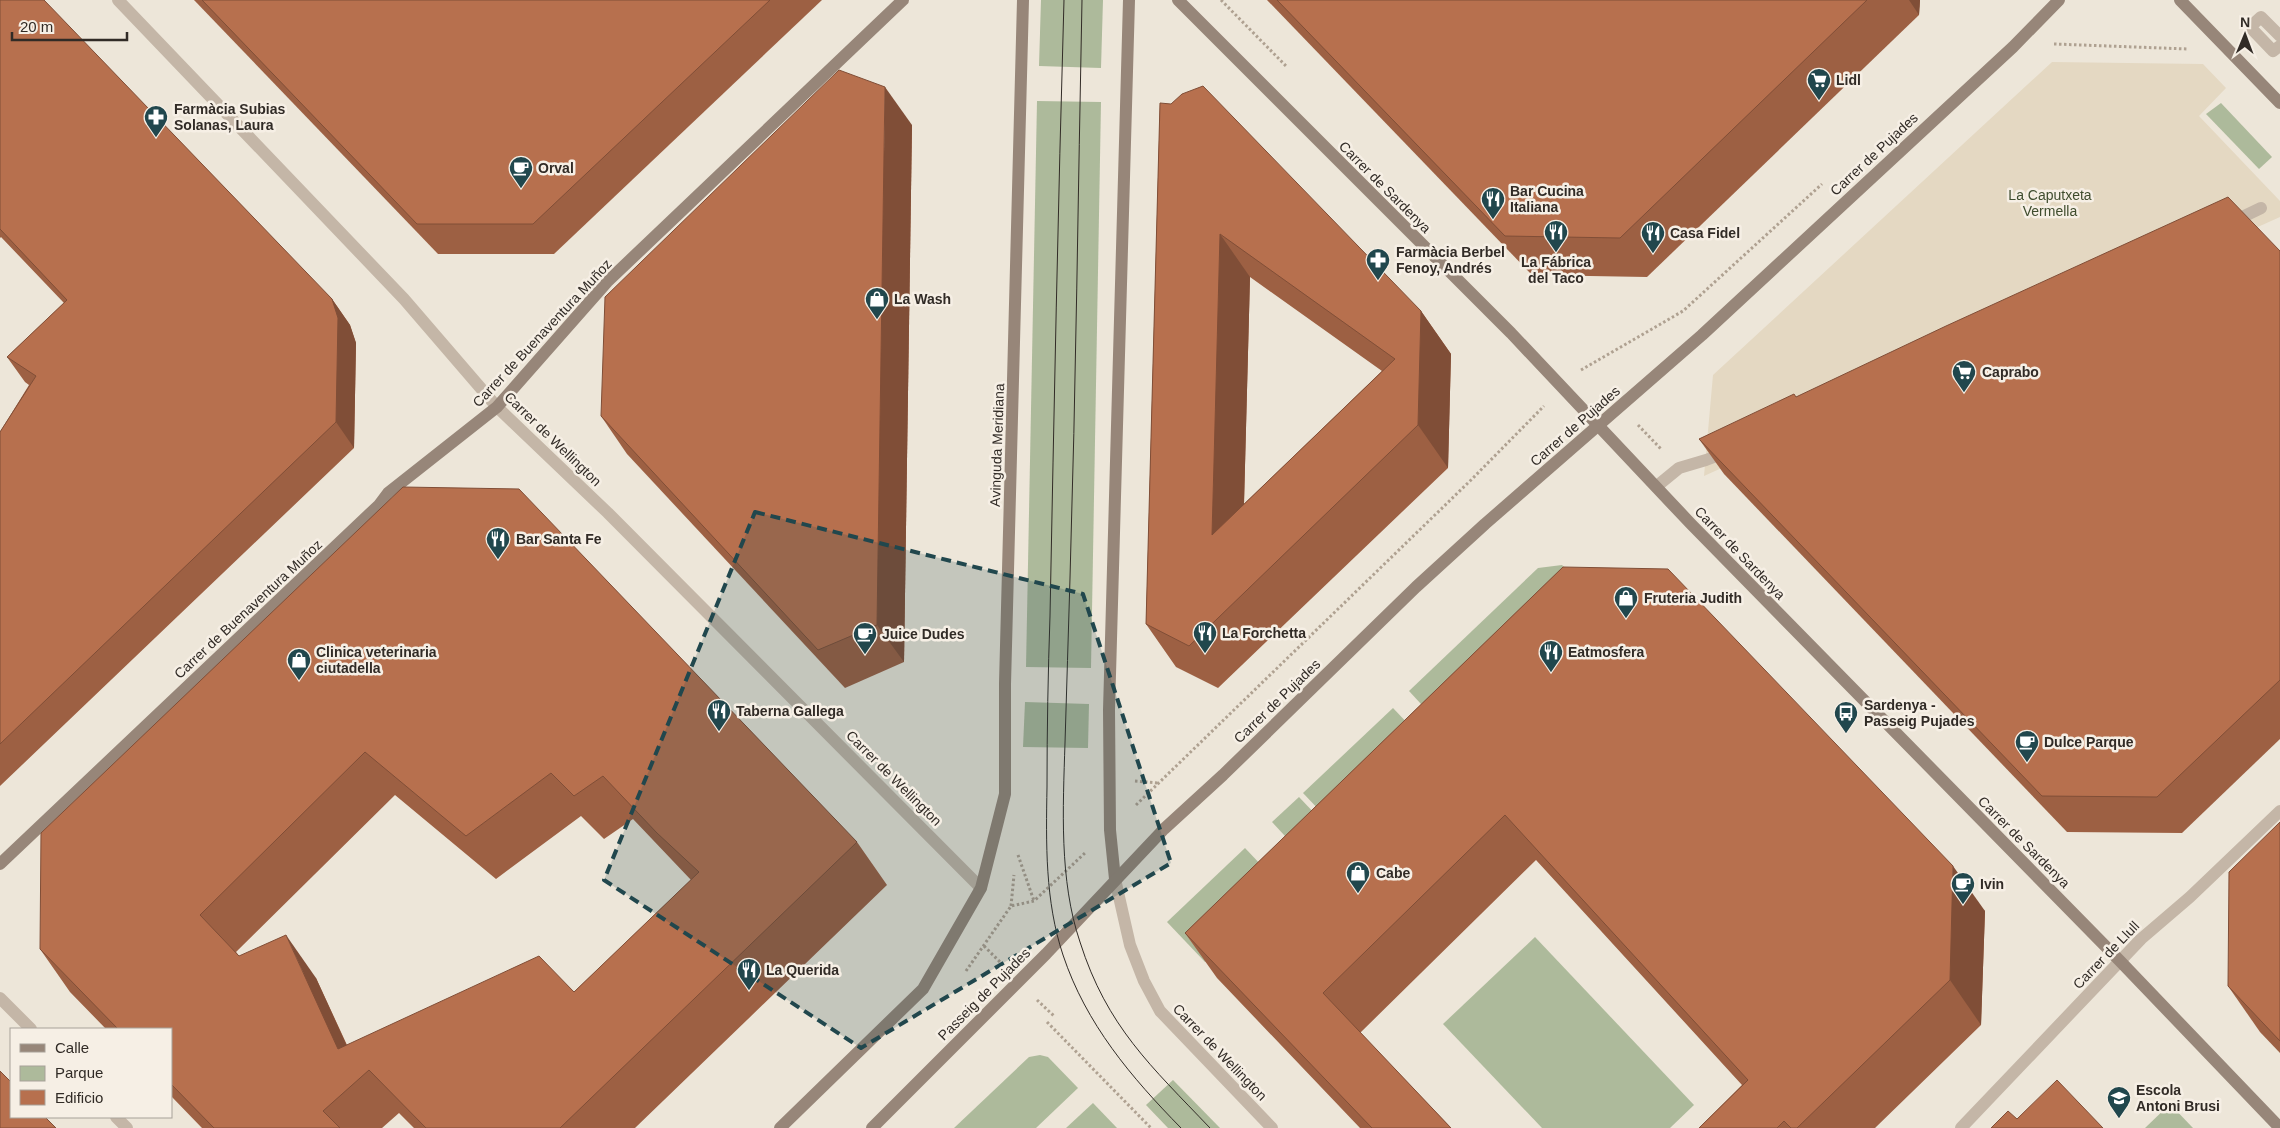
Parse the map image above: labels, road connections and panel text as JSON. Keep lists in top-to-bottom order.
{
  "streets": {
    "street": [
      "Carrer de Pujades",
      "Carrer de Sardenya",
      "Carrer de Buenaventura Muñoz",
      "Carrer de Wellington",
      "Avinguda Meridiana",
      "Carrer de Llull",
      "Passeig de Pujades"
    ]
  },
  "crossings": [
    ["Carrer de Pujades", "Carrer de Sardenya"],
    ["Carrer de Pujades", "Carrer de Wellington"],
    ["Carrer de Pujades", "Passeig de Pujades"],
    ["Carrer de Sardenya", "Carrer de Llull"],
    ["Carrer de Buenaventura Muñoz", "Carrer de Wellington"],
    ["Carrer de Wellington", "Avinguda Meridiana"],
    ["Carrer de Wellington", "Passeig de Pujades"]
  ],
  "parks": ["La Caputxeta Vermella"],
  "places": {
    "supermarket": ["Lidl", "Caprabo"],
    "pharmacy": ["Farmàcia Subias Solanas, Laura", "Farmàcia Berbel Fenoy, Andrés"],
    "cafe": [
      "Orval",
      "Juice Dudes",
      "Dulce Parque",
      "Ivin"
    ],
    "restaurant": [
      "Bar Cucina Italiana",
      "La Fábrica del Taco",
      "Casa Fidel",
      "Bar Santa Fe",
      "La Forchetta",
      "Eatmosfera",
      "Taberna Gallega",
      "La Querida"
    ],
    "shop": [
      "La Wash",
      "Fruteria Judith",
      "Clinica veterinaria ciutadella",
      "Cabe"
    ],
    "bus stop": ["Sardenya - Passeig Pujades"],
    "school or university": ["Escola Antoni Brusi"]
  },
  "legend": ["Calle", "Parque", "Edificio"],
  "scale_bar": "20 m",
  "north": "top"
}
